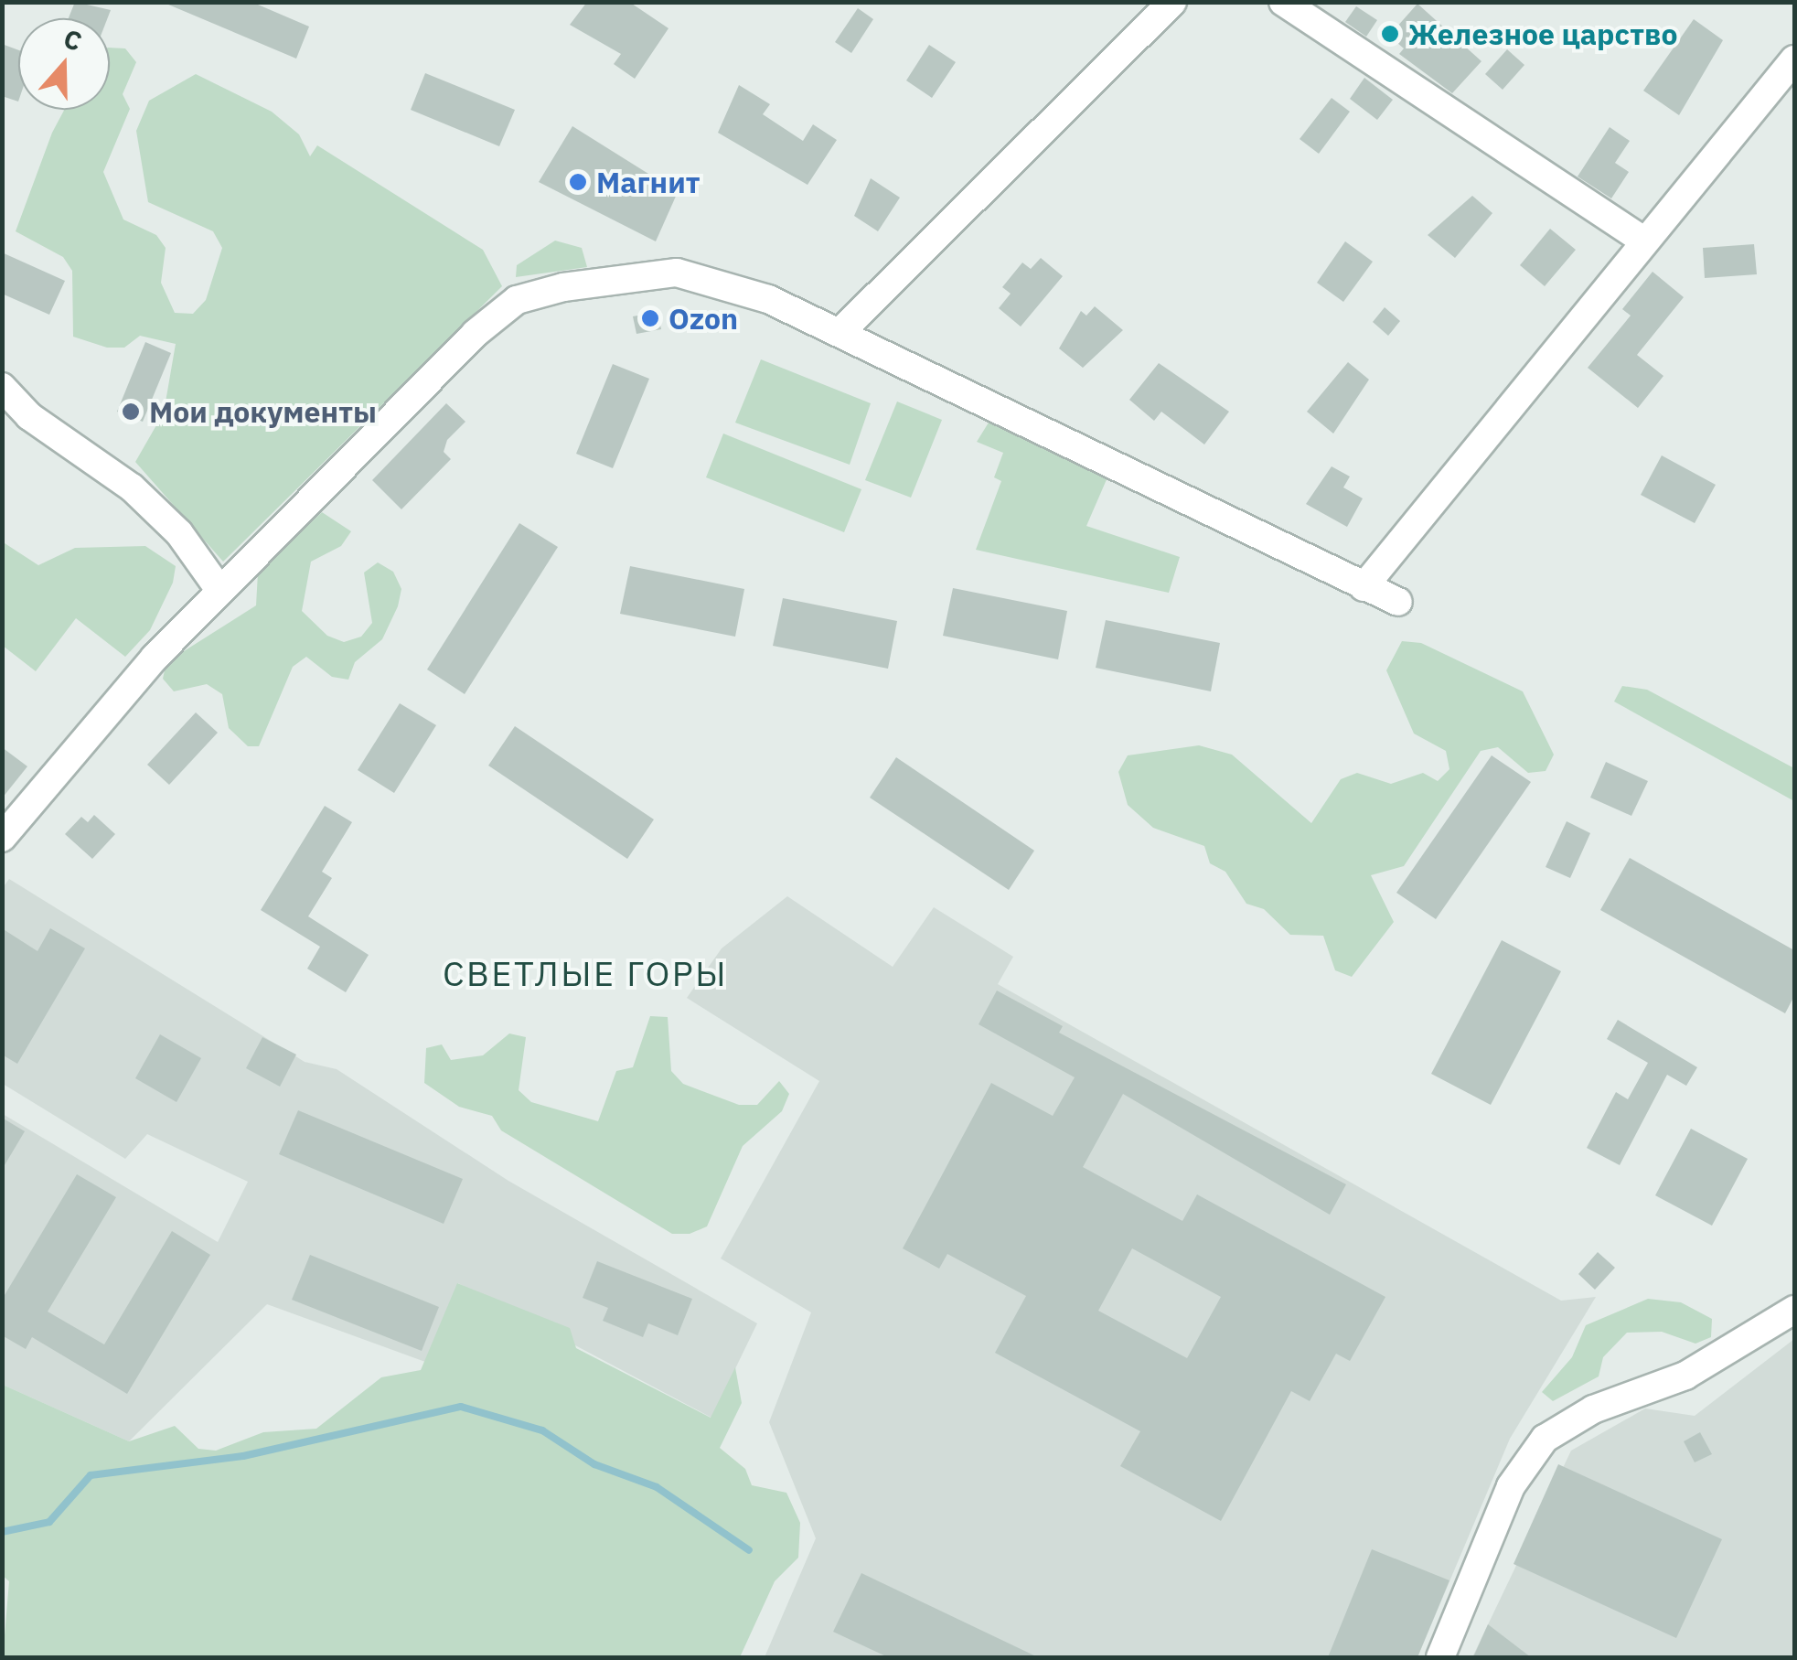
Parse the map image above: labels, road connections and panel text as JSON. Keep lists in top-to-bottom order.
{
  "districts": ["СВЕТЛЫЕ ГОРЫ"],
  "places": [
    "Железное царство",
    "Магнит",
    "Ozon",
    "Мои документы"
  ],
  "north": "top"
}
